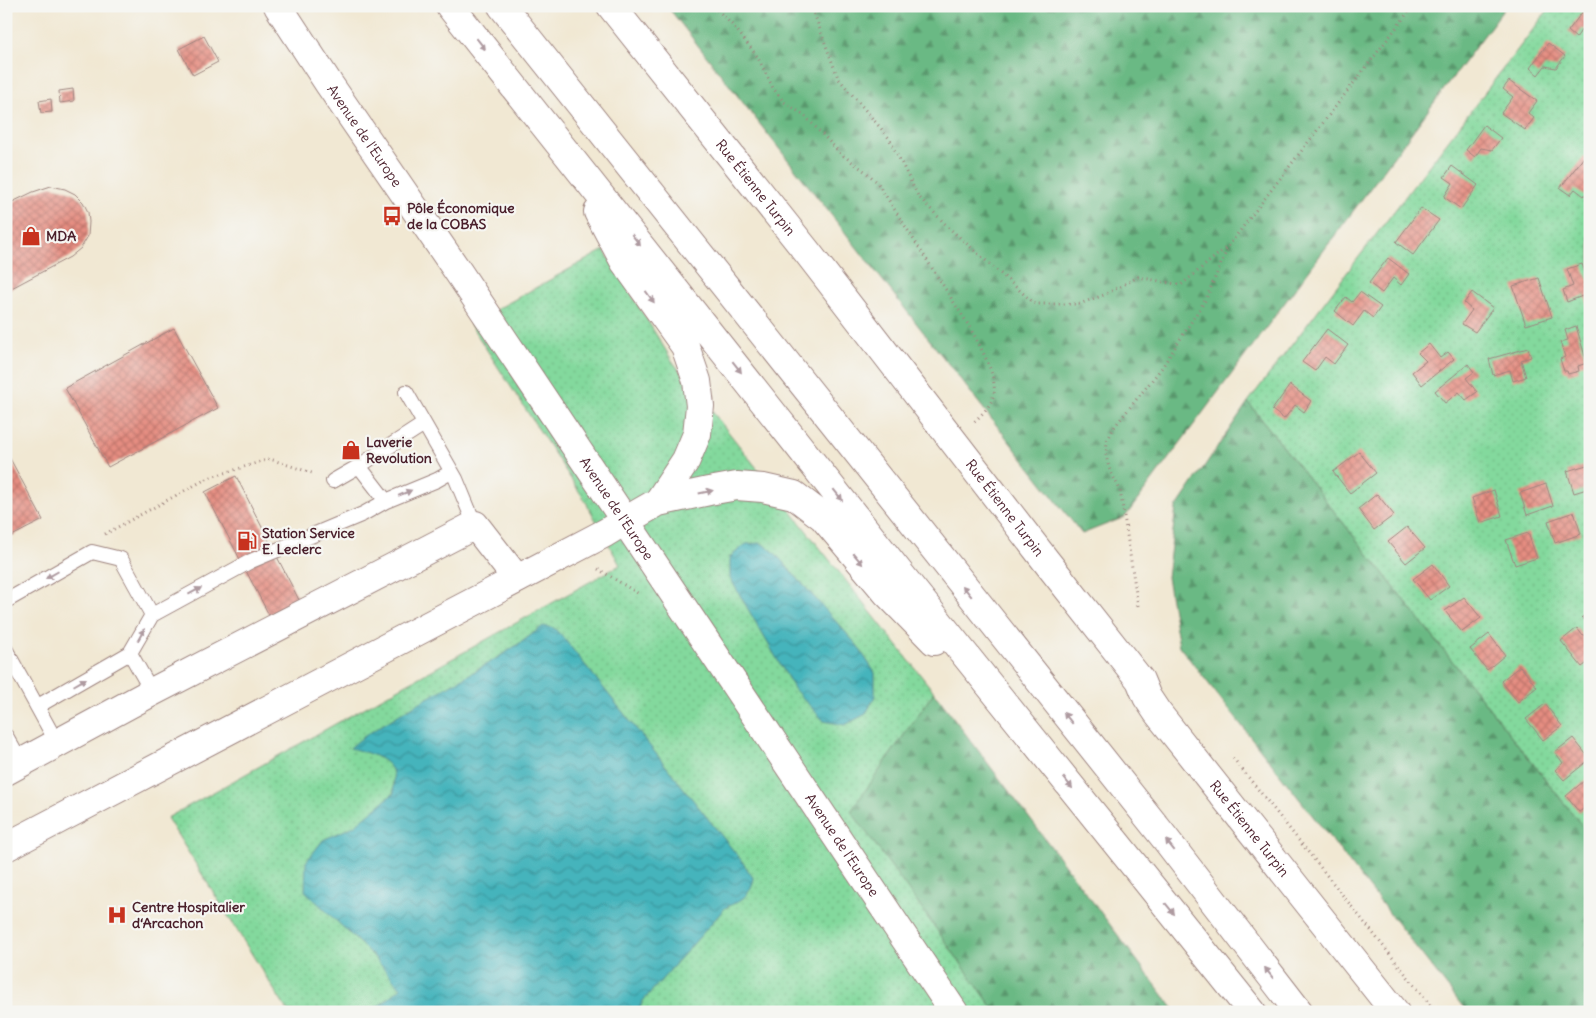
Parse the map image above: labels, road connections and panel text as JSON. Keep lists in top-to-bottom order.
{
  "streets": {
    "main road": ["Avenue de l'Europe", "Rue Étienne Turpin"]
  },
  "places": {
    "bus stop": ["Pôle Économique de la COBAS"],
    "shop": ["MDA", "Laverie Revolution"],
    "fuel station": ["Station Service E. Leclerc"],
    "hospital": ["Centre Hospitalier d‘Arcachon"]
  }
}
